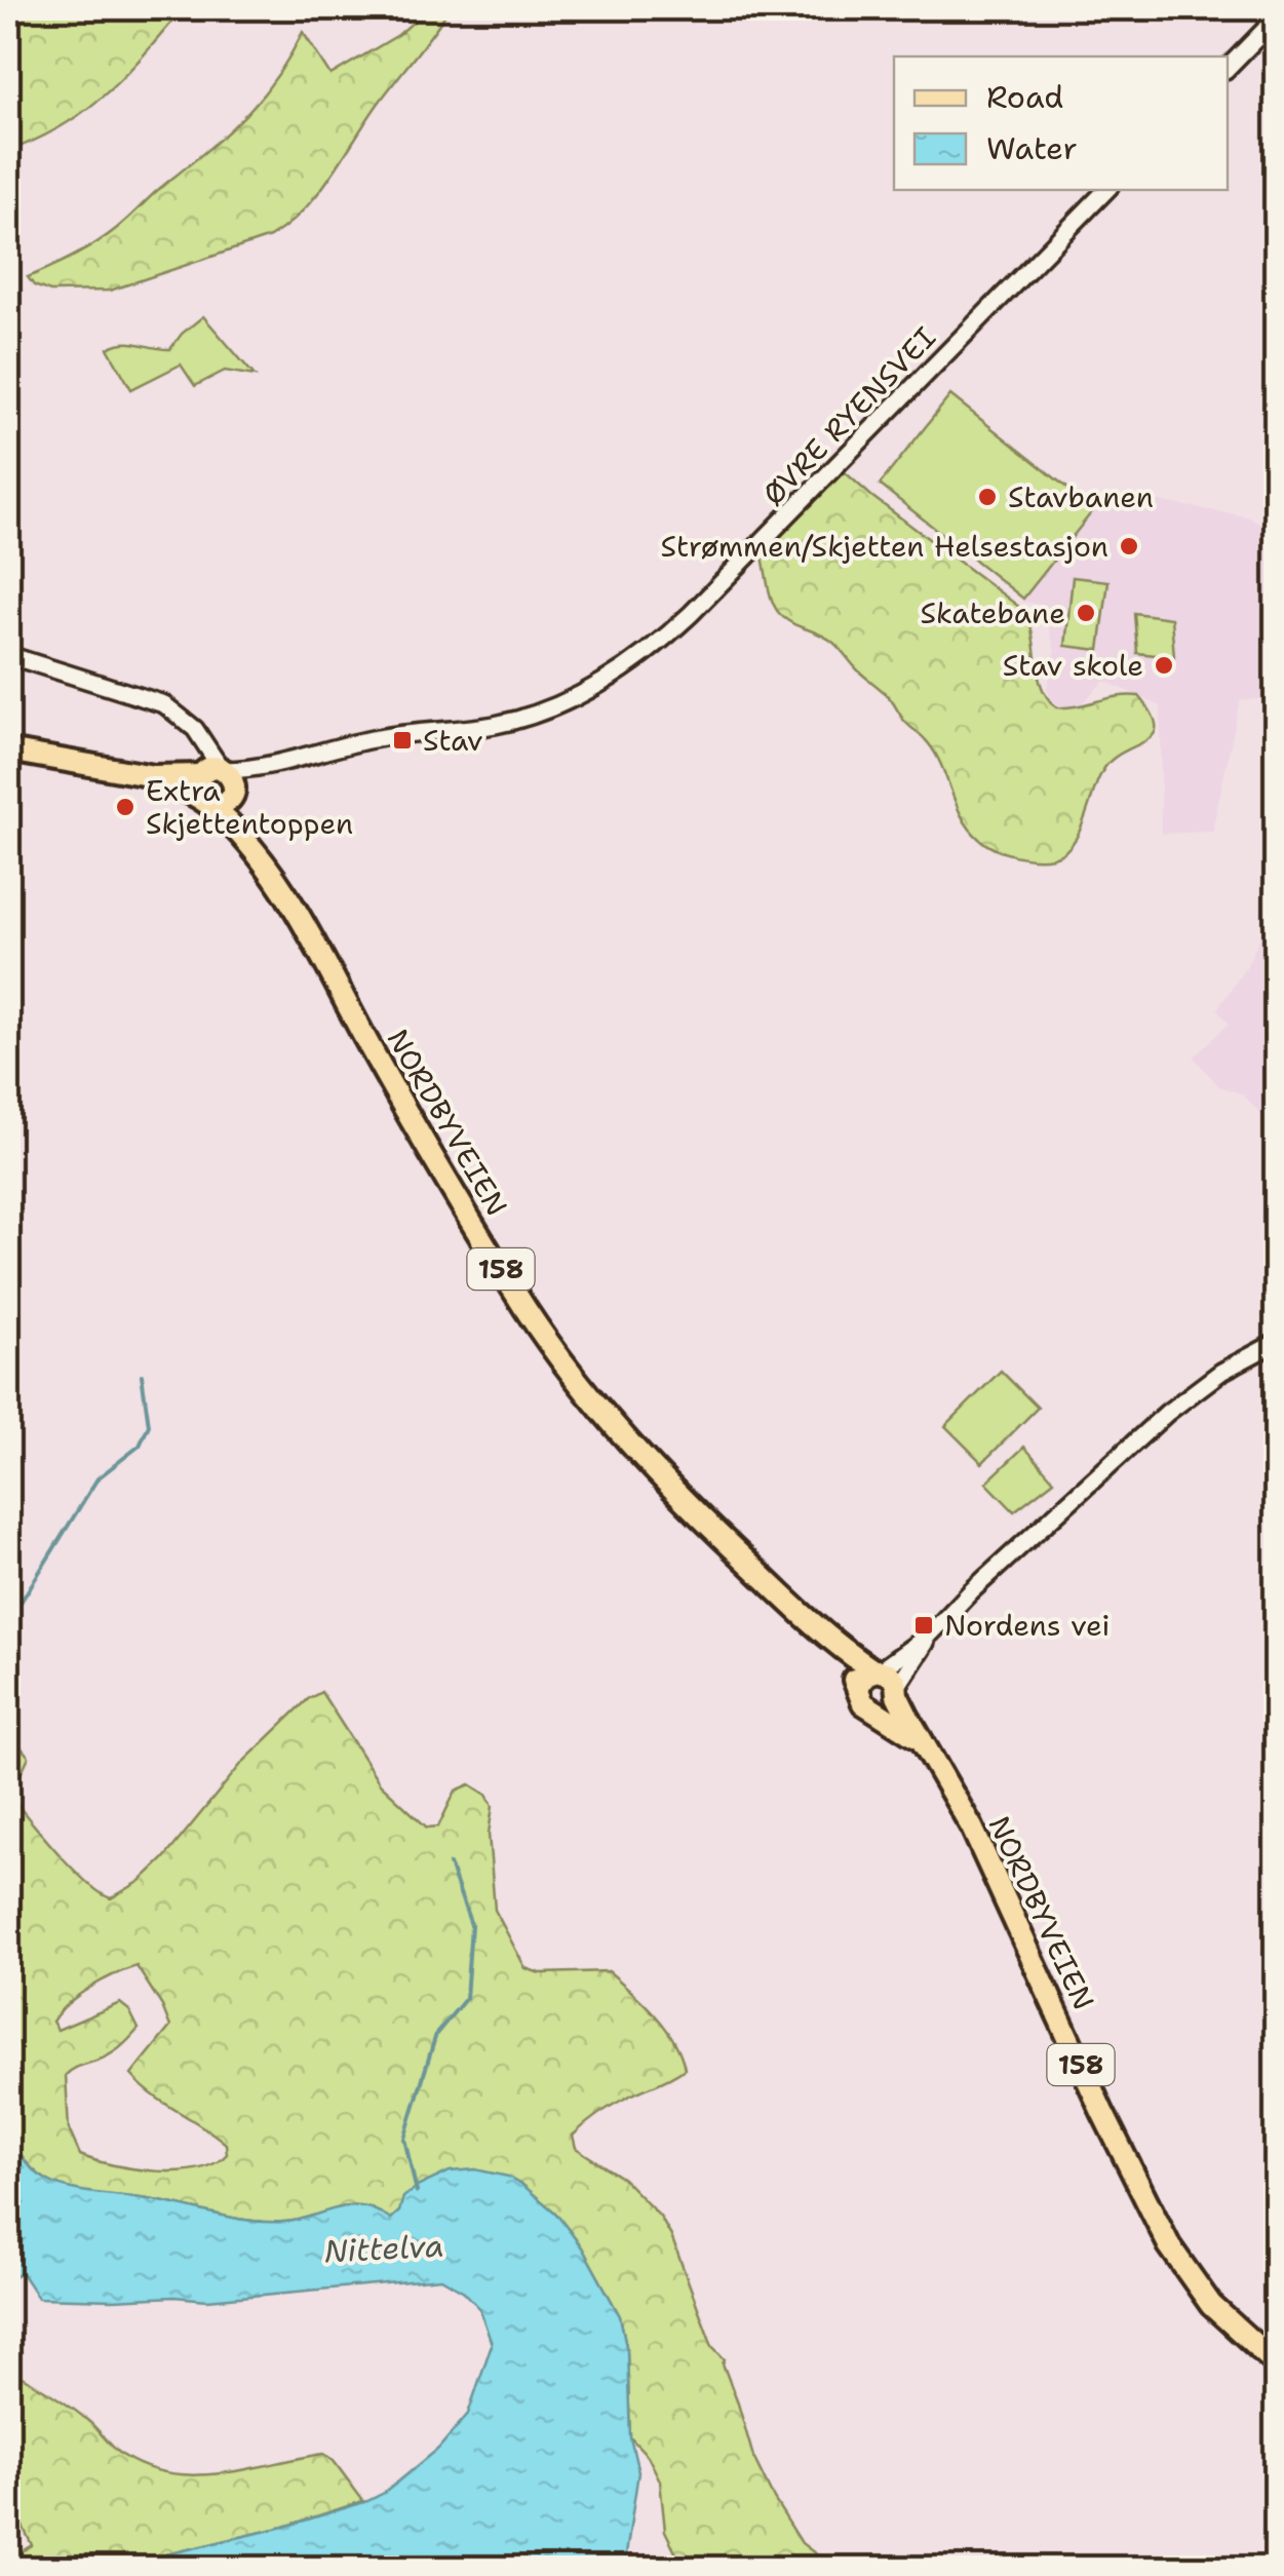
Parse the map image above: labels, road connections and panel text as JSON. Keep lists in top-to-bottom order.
{
  "streets": {
    "main road": ["NORDBYVEIEN", "158"],
    "street": ["ØVRE RYENSVEI"]
  },
  "crossings": [
    ["ØVRE RYENSVEI", "NORDBYVEIEN"]
  ],
  "water": ["Nittelva"],
  "places": {
    "other": [
      "Stavbanen",
      "Strømmen/Skjetten Helsestasjon",
      "Skatebane",
      "Stav skole",
      "Extra Skjettentoppen"
    ],
    "transit": ["Stav", "Nordens vei"]
  },
  "legend": ["Road", "Water"]
}
